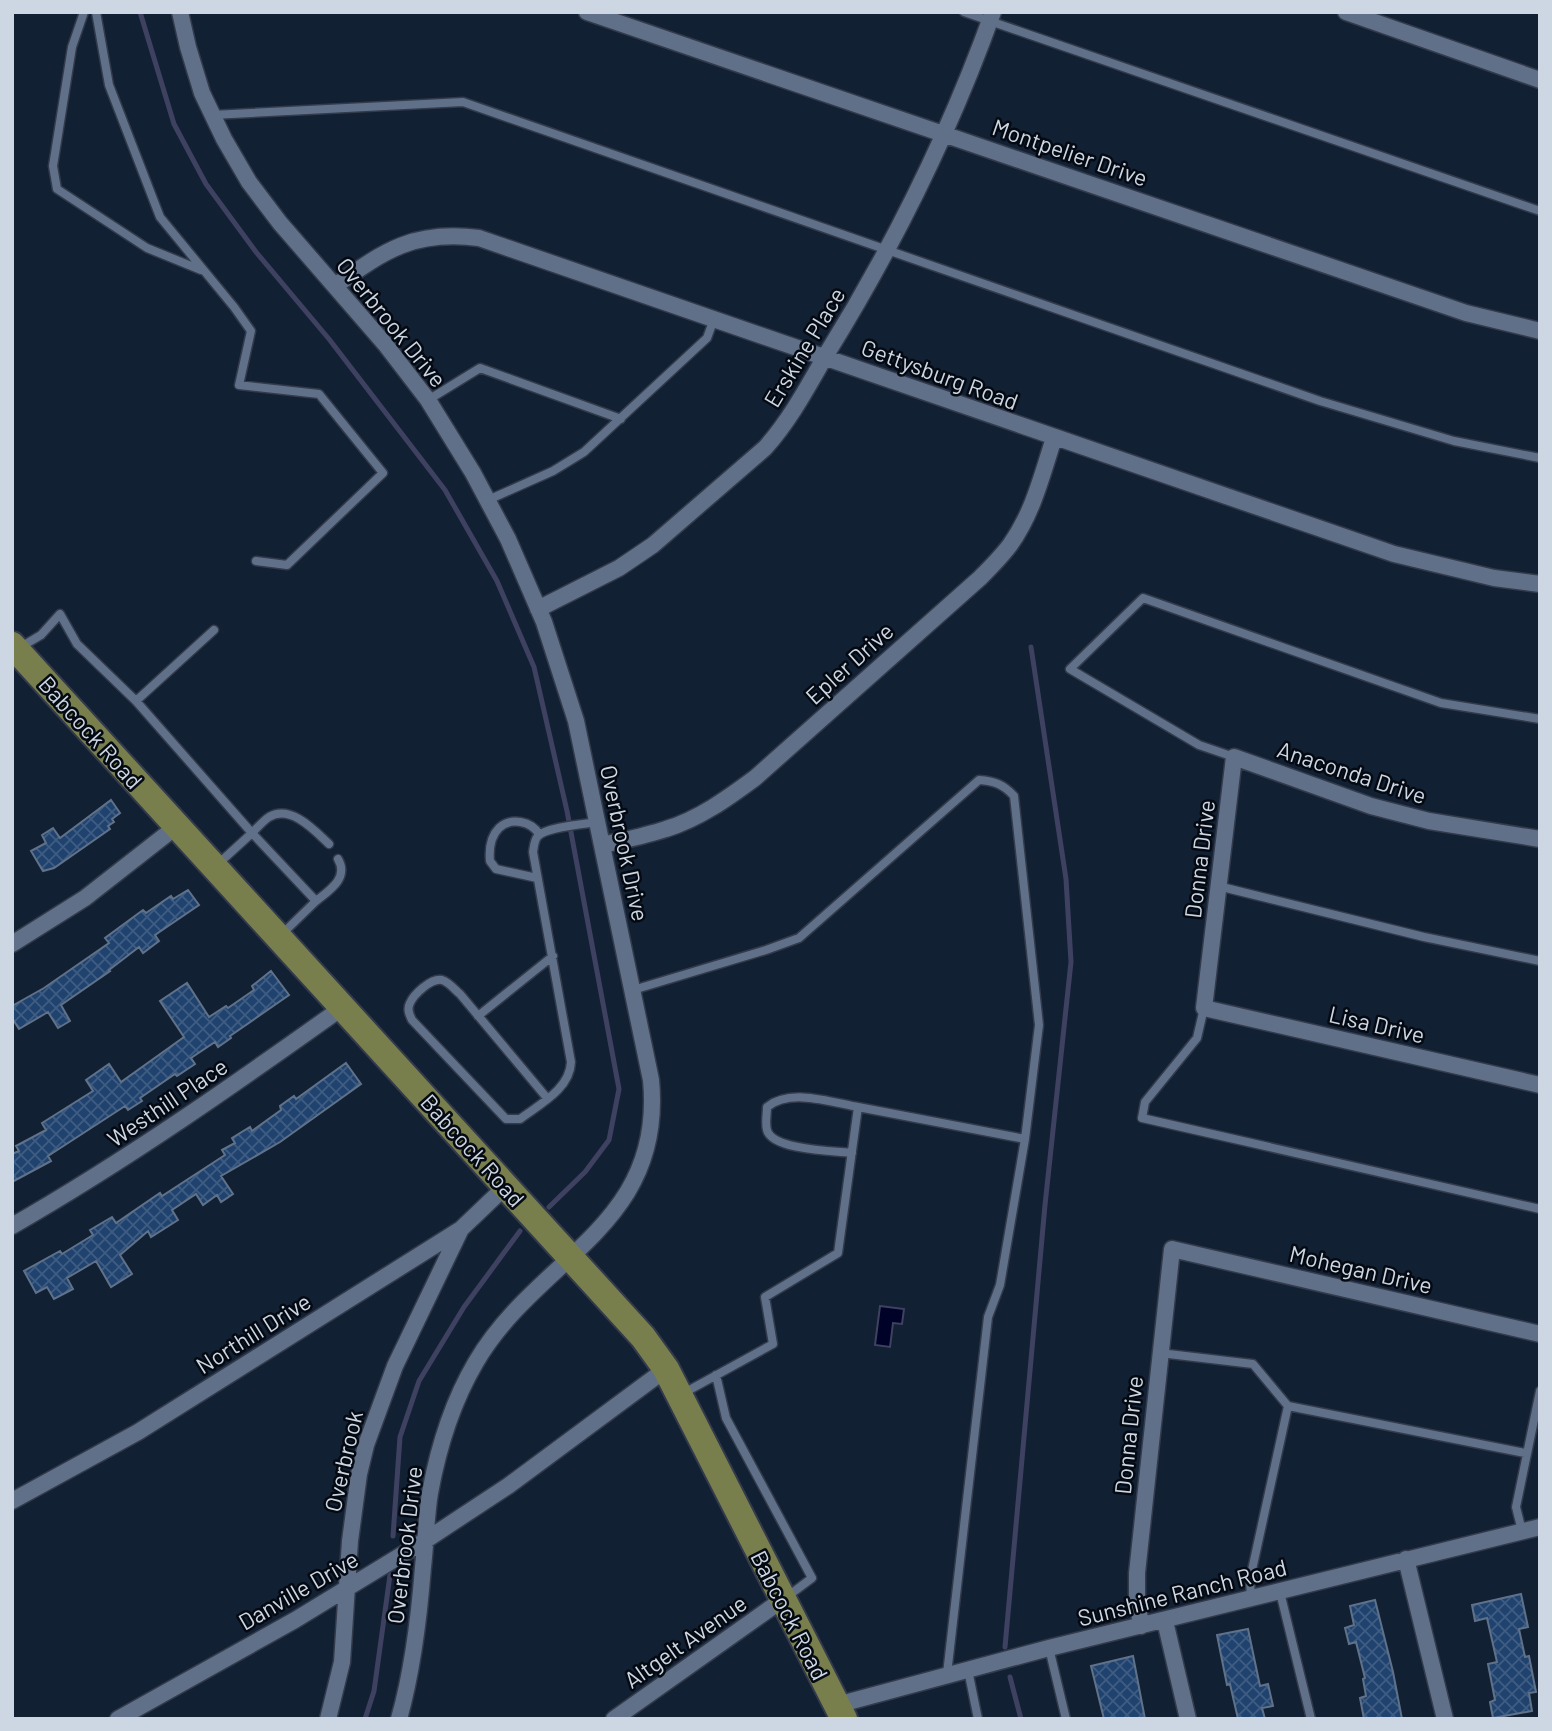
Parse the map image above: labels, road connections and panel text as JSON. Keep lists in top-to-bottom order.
{
  "streets": {
    "main road": ["Babcock Road"],
    "street": [
      "Montpelier Drive",
      "Overbrook Drive",
      "Erskine Place",
      "Gettysburg Road",
      "Epler Drive",
      "Anaconda Drive",
      "Donna Drive",
      "Lisa Drive",
      "Westhill Place",
      "Mohegan Drive",
      "Northill Drive",
      "Overbrook",
      "Danville Drive",
      "Sunshine Ranch Road",
      "Altgelt Avenue"
    ]
  },
  "crossings": [
    ["Montpelier Drive", "Erskine Place"],
    ["Overbrook Drive", "Erskine Place"],
    ["Overbrook Drive", "Gettysburg Road"],
    ["Overbrook Drive", "Epler Drive"],
    ["Overbrook Drive", "Babcock Road"],
    ["Overbrook Drive", "Danville Drive"],
    ["Erskine Place", "Gettysburg Road"],
    ["Gettysburg Road", "Epler Drive"],
    ["Babcock Road", "Westhill Place"],
    ["Babcock Road", "Northill Drive"],
    ["Babcock Road", "Danville Drive"],
    ["Babcock Road", "Sunshine Ranch Road"],
    ["Babcock Road", "Altgelt Avenue"],
    ["Anaconda Drive", "Donna Drive"],
    ["Donna Drive", "Lisa Drive"],
    ["Donna Drive", "Mohegan Drive"],
    ["Donna Drive", "Sunshine Ranch Road"],
    ["Northill Drive", "Overbrook"],
    ["Overbrook", "Danville Drive"]
  ]
}
